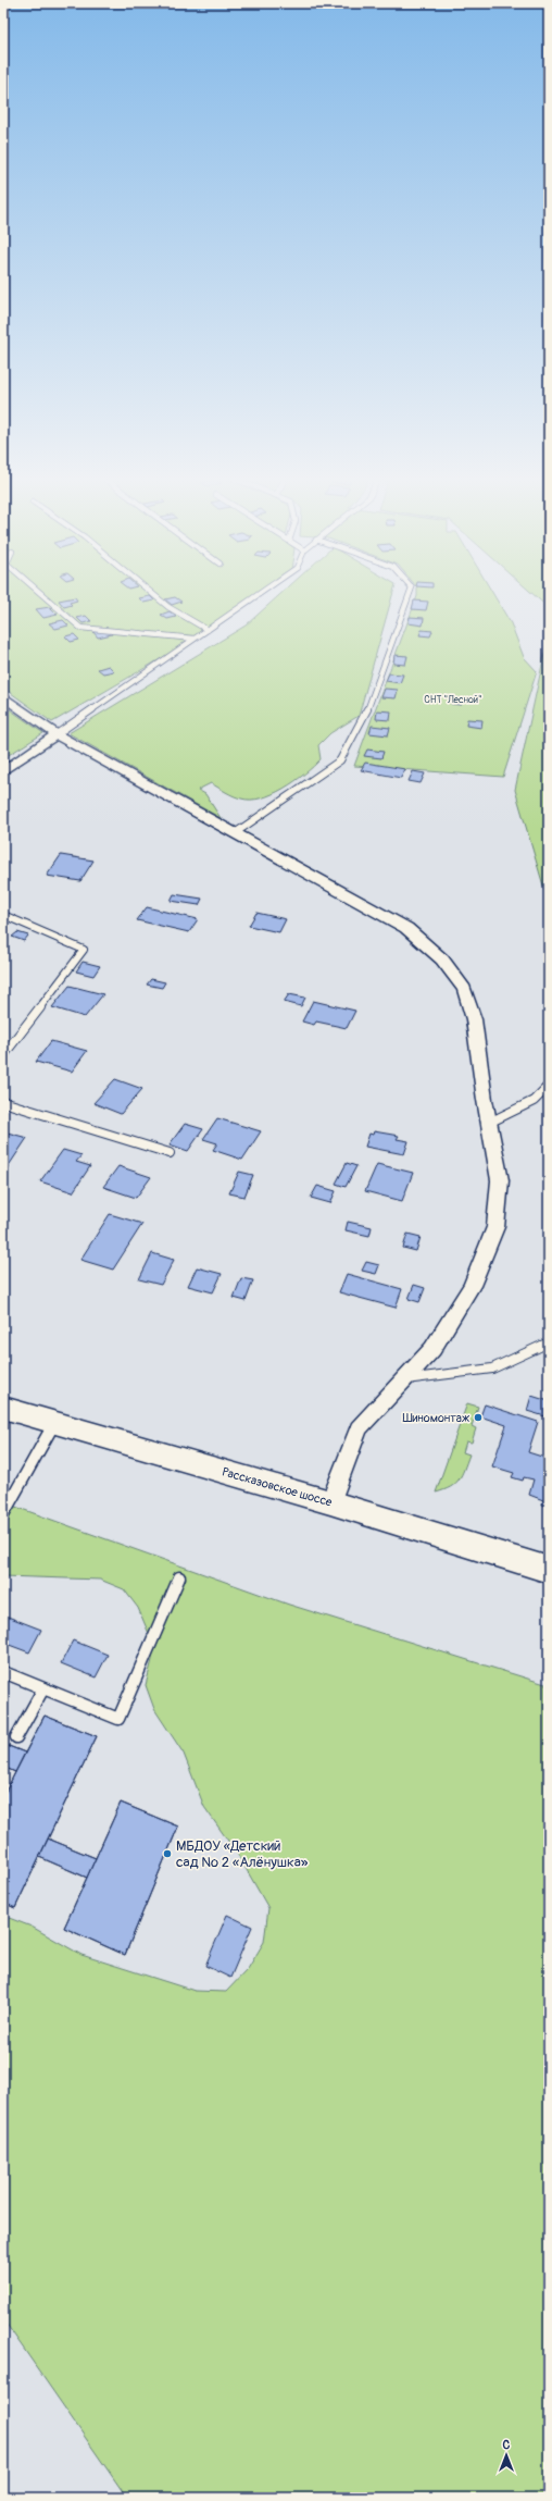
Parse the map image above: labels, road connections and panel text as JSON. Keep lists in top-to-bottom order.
{
  "streets": {
    "main road": ["Рассказовское шоссе"]
  },
  "parks": ["СНТ \"Лесной\""],
  "places": ["Шиномонтаж", "МБДОУ «Детский сад № 2 «Алёнушка»"],
  "north": "top"
}
